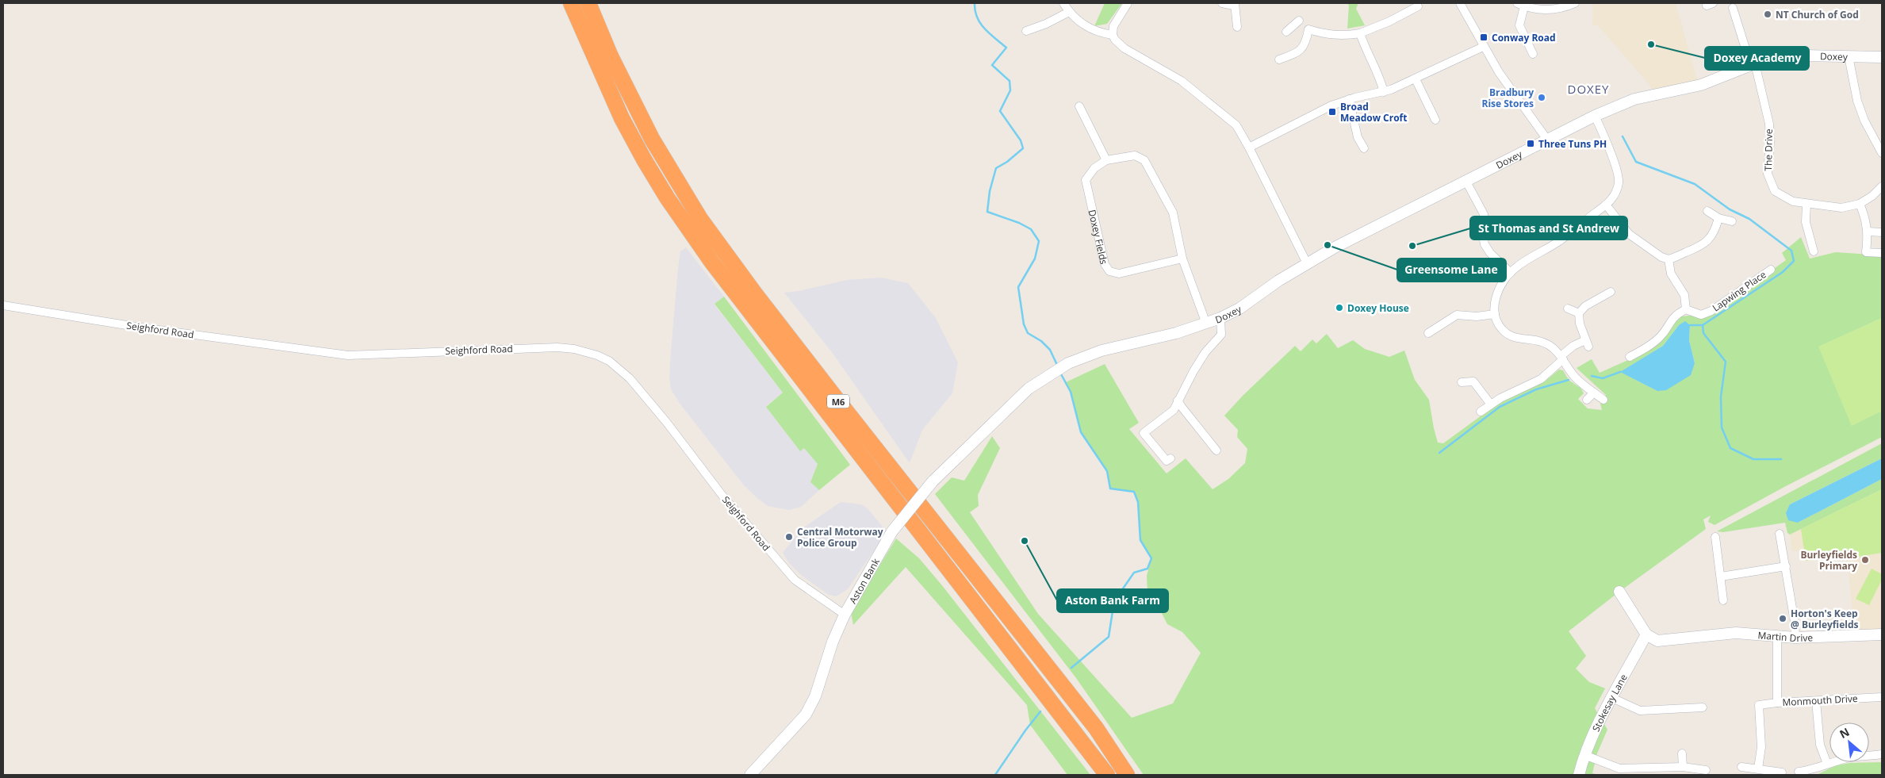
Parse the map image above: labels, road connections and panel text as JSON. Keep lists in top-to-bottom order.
{
  "streets": {
    "highway": ["M6"],
    "street": [
      "Doxey",
      "The Drive",
      "Doxey Fields",
      "Lapwing Place",
      "Seighford Road",
      "Aston Bank",
      "Martin Drive",
      "Monmouth Drive",
      "Stokesay Lane"
    ]
  },
  "crossings": [
    ["Doxey", "The Drive"],
    ["Doxey", "Doxey Fields"],
    ["Doxey", "Aston Bank"],
    ["Doxey Fields", "Aston Bank"],
    ["Seighford Road", "Aston Bank"],
    ["Martin Drive", "Stokesay Lane"]
  ],
  "districts": ["DOXEY"],
  "places": {
    "other": [
      "NT Church of God",
      "Doxey Academy",
      "Bradbury Rise Stores",
      "Greensome Lane",
      "St Thomas and St Andrew",
      "Doxey House",
      "Central Motorway Police Group",
      "Aston Bank Farm",
      "Burleyfields Primary",
      "Horton's Keep @ Burleyfields"
    ],
    "transit": ["Conway Road", "Broad Meadow Croft", "Three Tuns PH"]
  },
  "north": "top left"
}
